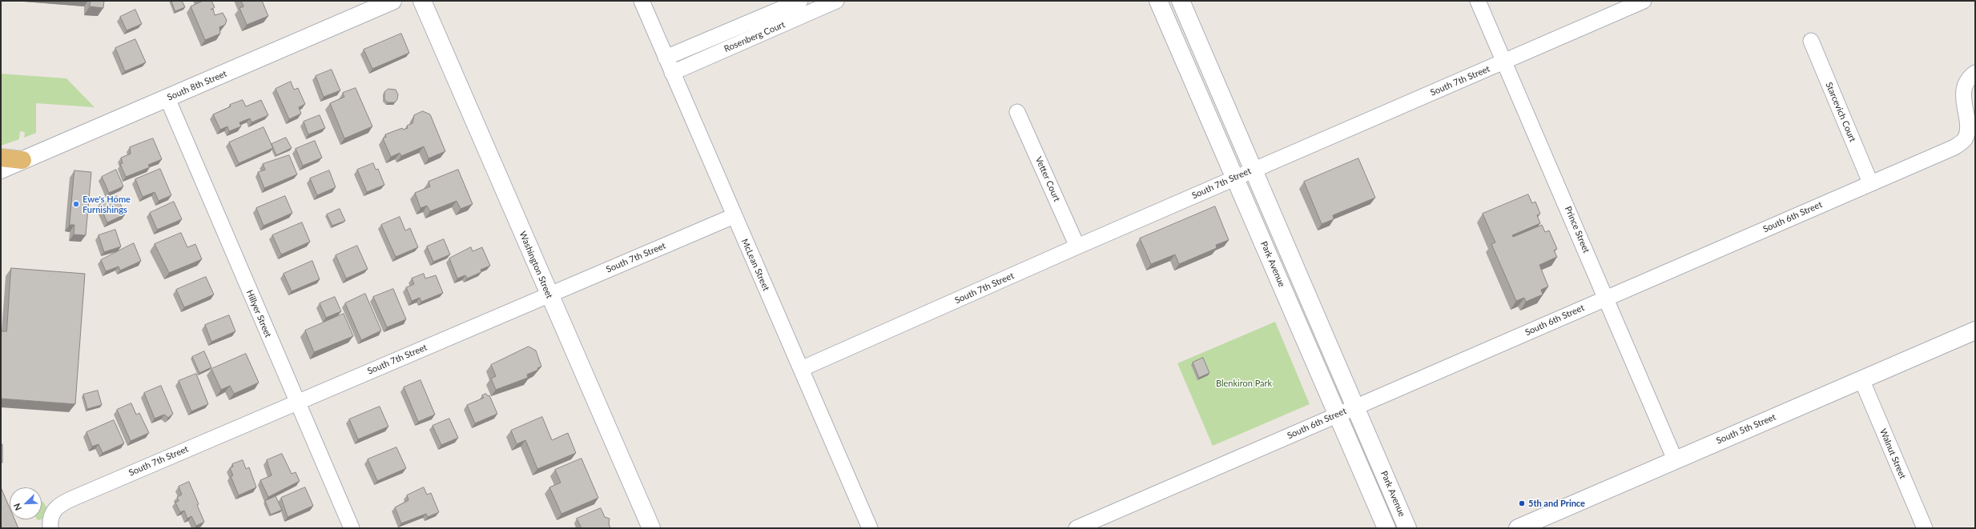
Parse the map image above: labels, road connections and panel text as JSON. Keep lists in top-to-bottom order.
{
  "streets": {
    "street": [
      "Rosenberg Court",
      "South 7th Street",
      "South 8th Street",
      "Starcevich Court",
      "Vetter Court",
      "South 6th Street",
      "Prince Street",
      "Park Avenue",
      "Washington Street",
      "McLean Street",
      "Hillyer Street",
      "South 5th Street",
      "Walnut Street"
    ]
  },
  "crossings": [
    ["Rosenberg Court", "McLean Street"],
    ["South 7th Street", "Vetter Court"],
    ["South 7th Street", "Prince Street"],
    ["South 7th Street", "Park Avenue"],
    ["South 7th Street", "Washington Street"],
    ["South 7th Street", "McLean Street"],
    ["South 7th Street", "Hillyer Street"],
    ["South 8th Street", "Hillyer Street"],
    ["Starcevich Court", "South 6th Street"],
    ["South 6th Street", "Prince Street"],
    ["South 6th Street", "Park Avenue"],
    ["Prince Street", "South 5th Street"],
    ["South 5th Street", "Walnut Street"]
  ],
  "parks": ["Blenkiron Park"],
  "places": ["Ewe's Home Furnishings", "5th and Prince"],
  "north": "bottom left"
}
